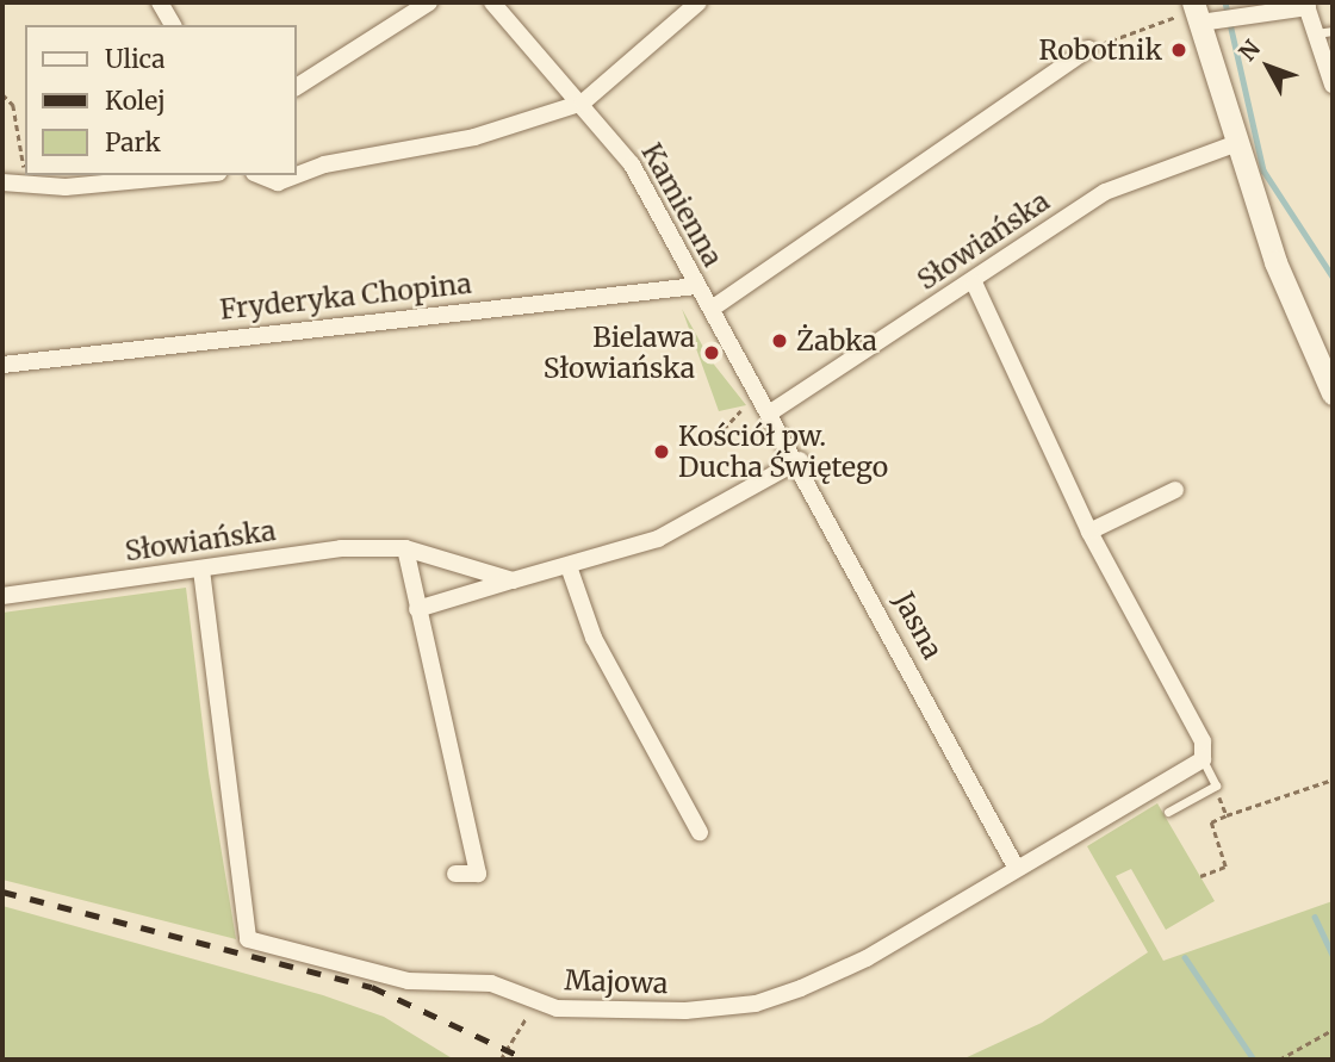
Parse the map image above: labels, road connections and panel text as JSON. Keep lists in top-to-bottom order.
{
  "streets": {
    "street": [
      "Kamienna",
      "Słowiańska",
      "Fryderyka Chopina",
      "Jasna",
      "Majowa"
    ]
  },
  "crossings": [
    ["Kamienna", "Słowiańska"],
    ["Kamienna", "Fryderyka Chopina"],
    ["Kamienna", "Jasna"],
    ["Słowiańska", "Jasna"],
    ["Słowiańska", "Majowa"],
    ["Jasna", "Majowa"]
  ],
  "places": [
    "Robotnik",
    "Żabka",
    "Bielawa Słowiańska",
    "Kościół pw. Ducha Świętego"
  ],
  "legend": ["Ulica", "Kolej", "Park"],
  "north": "top left"
}
